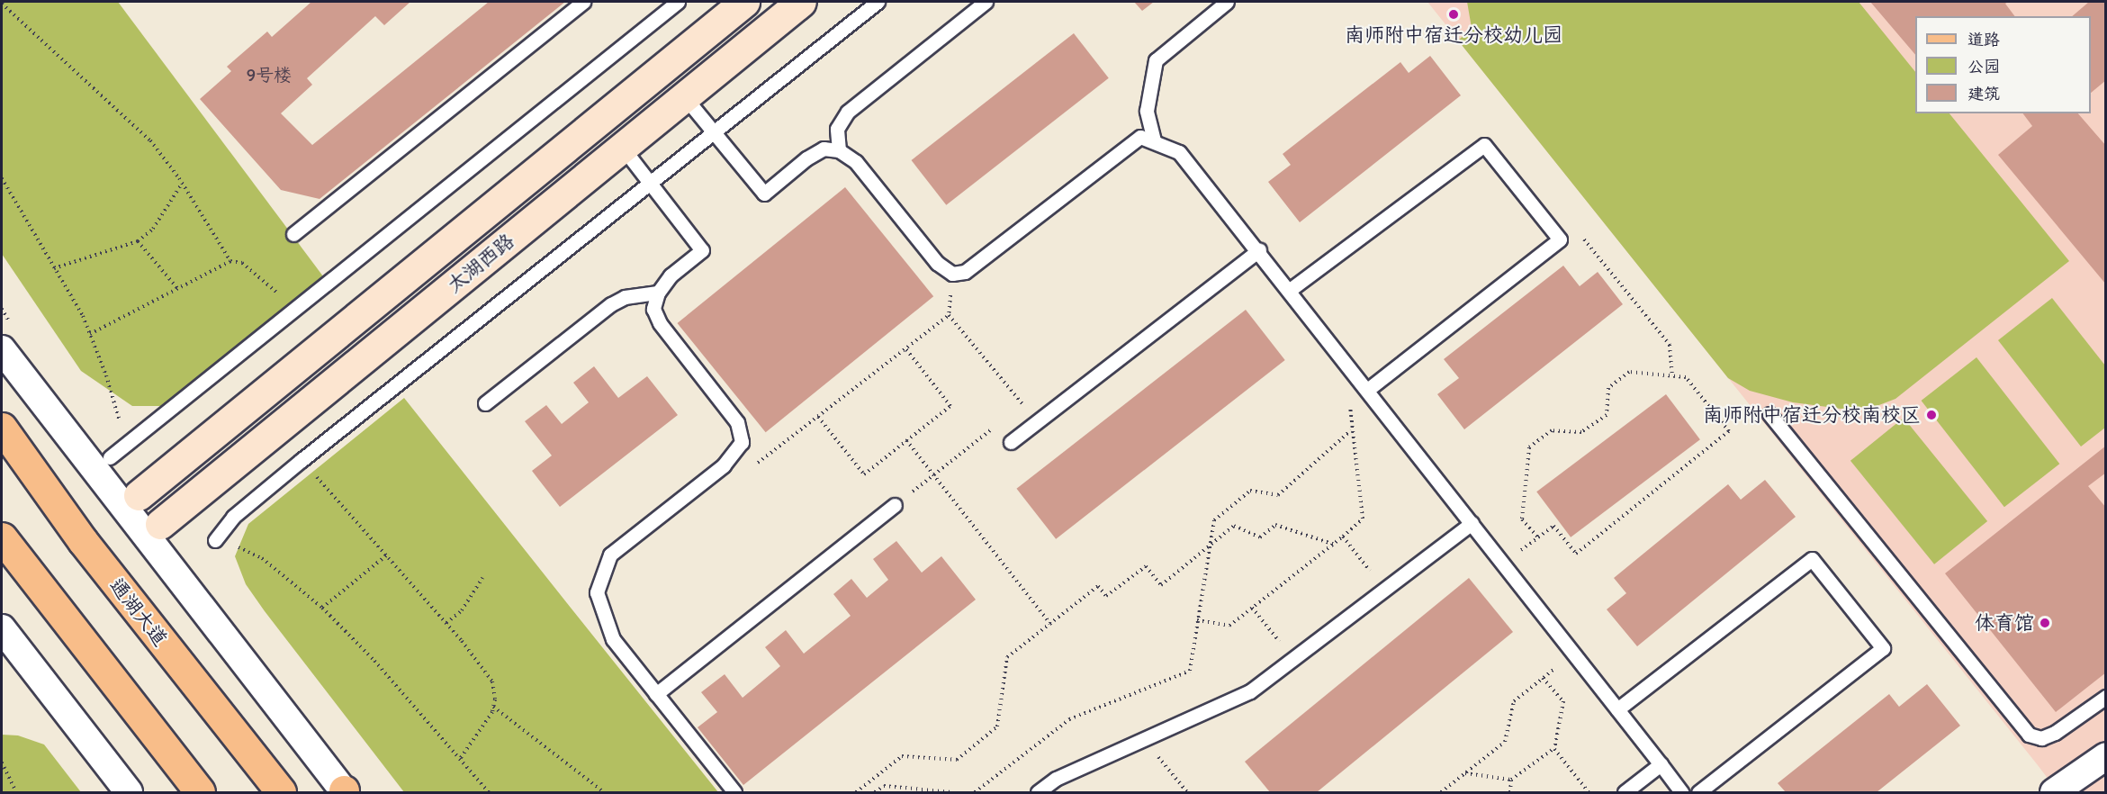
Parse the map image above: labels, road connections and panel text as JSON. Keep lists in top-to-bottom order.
{
  "streets": {
    "main road": ["通湖大道"],
    "street": ["太湖西路"]
  },
  "places": ["南师附中宿迁分校幼儿园", "南师附中宿迁分校南校区", "体育馆"],
  "house_numbers": ["9号楼"],
  "legend": ["道路", "公园", "建筑"]
}
